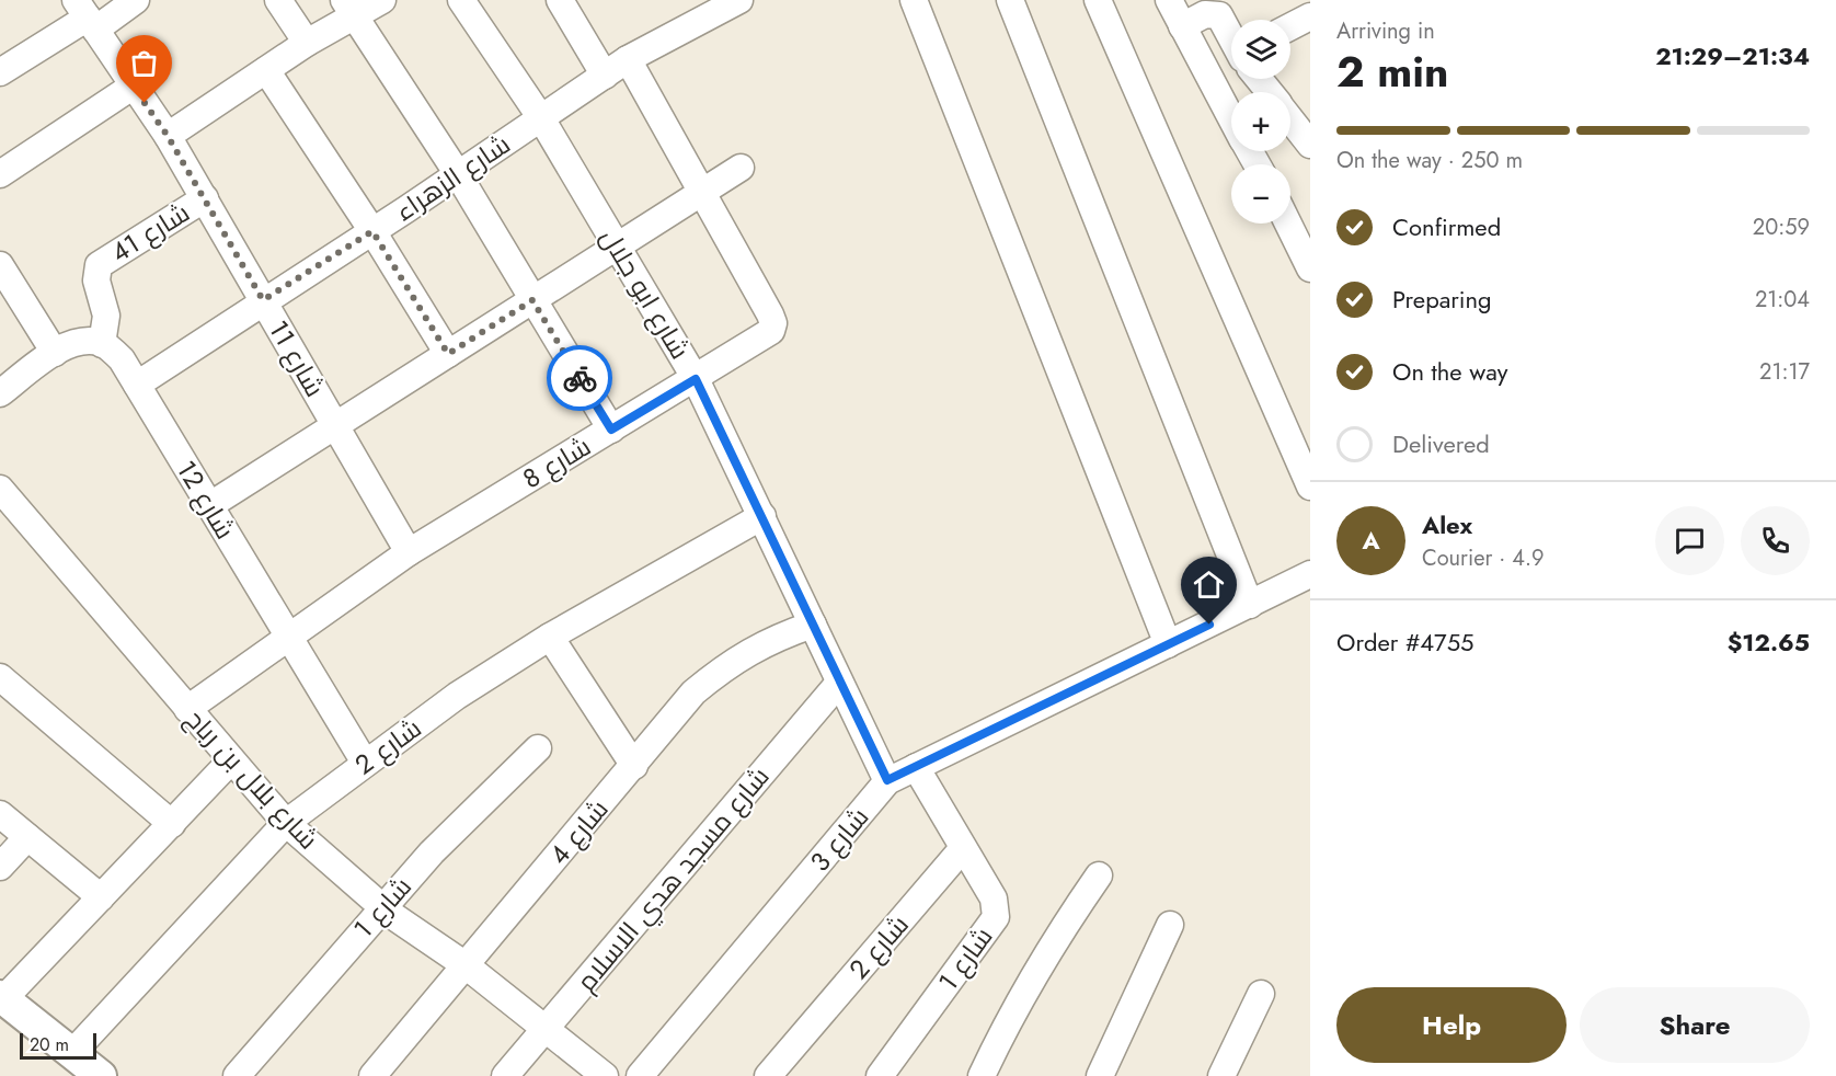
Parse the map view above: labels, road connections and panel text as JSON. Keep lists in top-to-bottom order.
{
  "streets": {
    "street": [
      "شارع الزهراء",
      "شارع 41",
      "شارع ابو جلال",
      "شارع 11",
      "شارع 8",
      "شارع 12",
      "شارع 2",
      "شارع بلال بن رباح",
      "شارع 4",
      "شارع 3",
      "شارع مسجد هدي الاسلام",
      "شارع 1"
    ]
  },
  "crossings": [
    ["شارع الزهراء", "شارع ابو جلال"],
    ["شارع الزهراء", "شارع 11"],
    ["شارع الزهراء", "شارع 8"],
    ["شارع الزهراء", "شارع 12"],
    ["شارع 41", "شارع 11"],
    ["شارع 41", "شارع 12"],
    ["شارع ابو جلال", "شارع 8"],
    ["شارع ابو جلال", "شارع 2"],
    ["شارع ابو جلال", "شارع 4"],
    ["شارع ابو جلال", "شارع 3"],
    ["شارع ابو جلال", "شارع مسجد هدي الاسلام"],
    ["شارع 11", "شارع 8"],
    ["شارع 8", "شارع 12"],
    ["شارع 8", "شارع بلال بن رباح"],
    ["شارع 12", "شارع 2"],
    ["شارع 2", "شارع بلال بن رباح"],
    ["شارع 2", "شارع 1"],
    ["شارع بلال بن رباح", "شارع 4"],
    ["شارع بلال بن رباح", "شارع مسجد هدي الاسلام"],
    ["شارع بلال بن رباح", "شارع 1"],
    ["شارع 3", "شارع 1"]
  ],
  "scale_bar": "20 m",
  "page": {
    "heading": ["2 min", "Arriving in", "21:29–21:34"],
    "panel": [
      "Alex",
      "Courier · 4.9",
      "Order #4755",
      "$12.65"
    ],
    "map_buttons": ["+", "−"],
    "bar": "On the way · 250 m",
    "list": [
      ["Confirmed", "20:59"],
      ["Preparing", "21:04"],
      ["On the way", "21:17"],
      "Delivered"
    ],
    "round": "A",
    "buttons": ["Help", "Share"],
    "scale": "20 m"
  }
}
